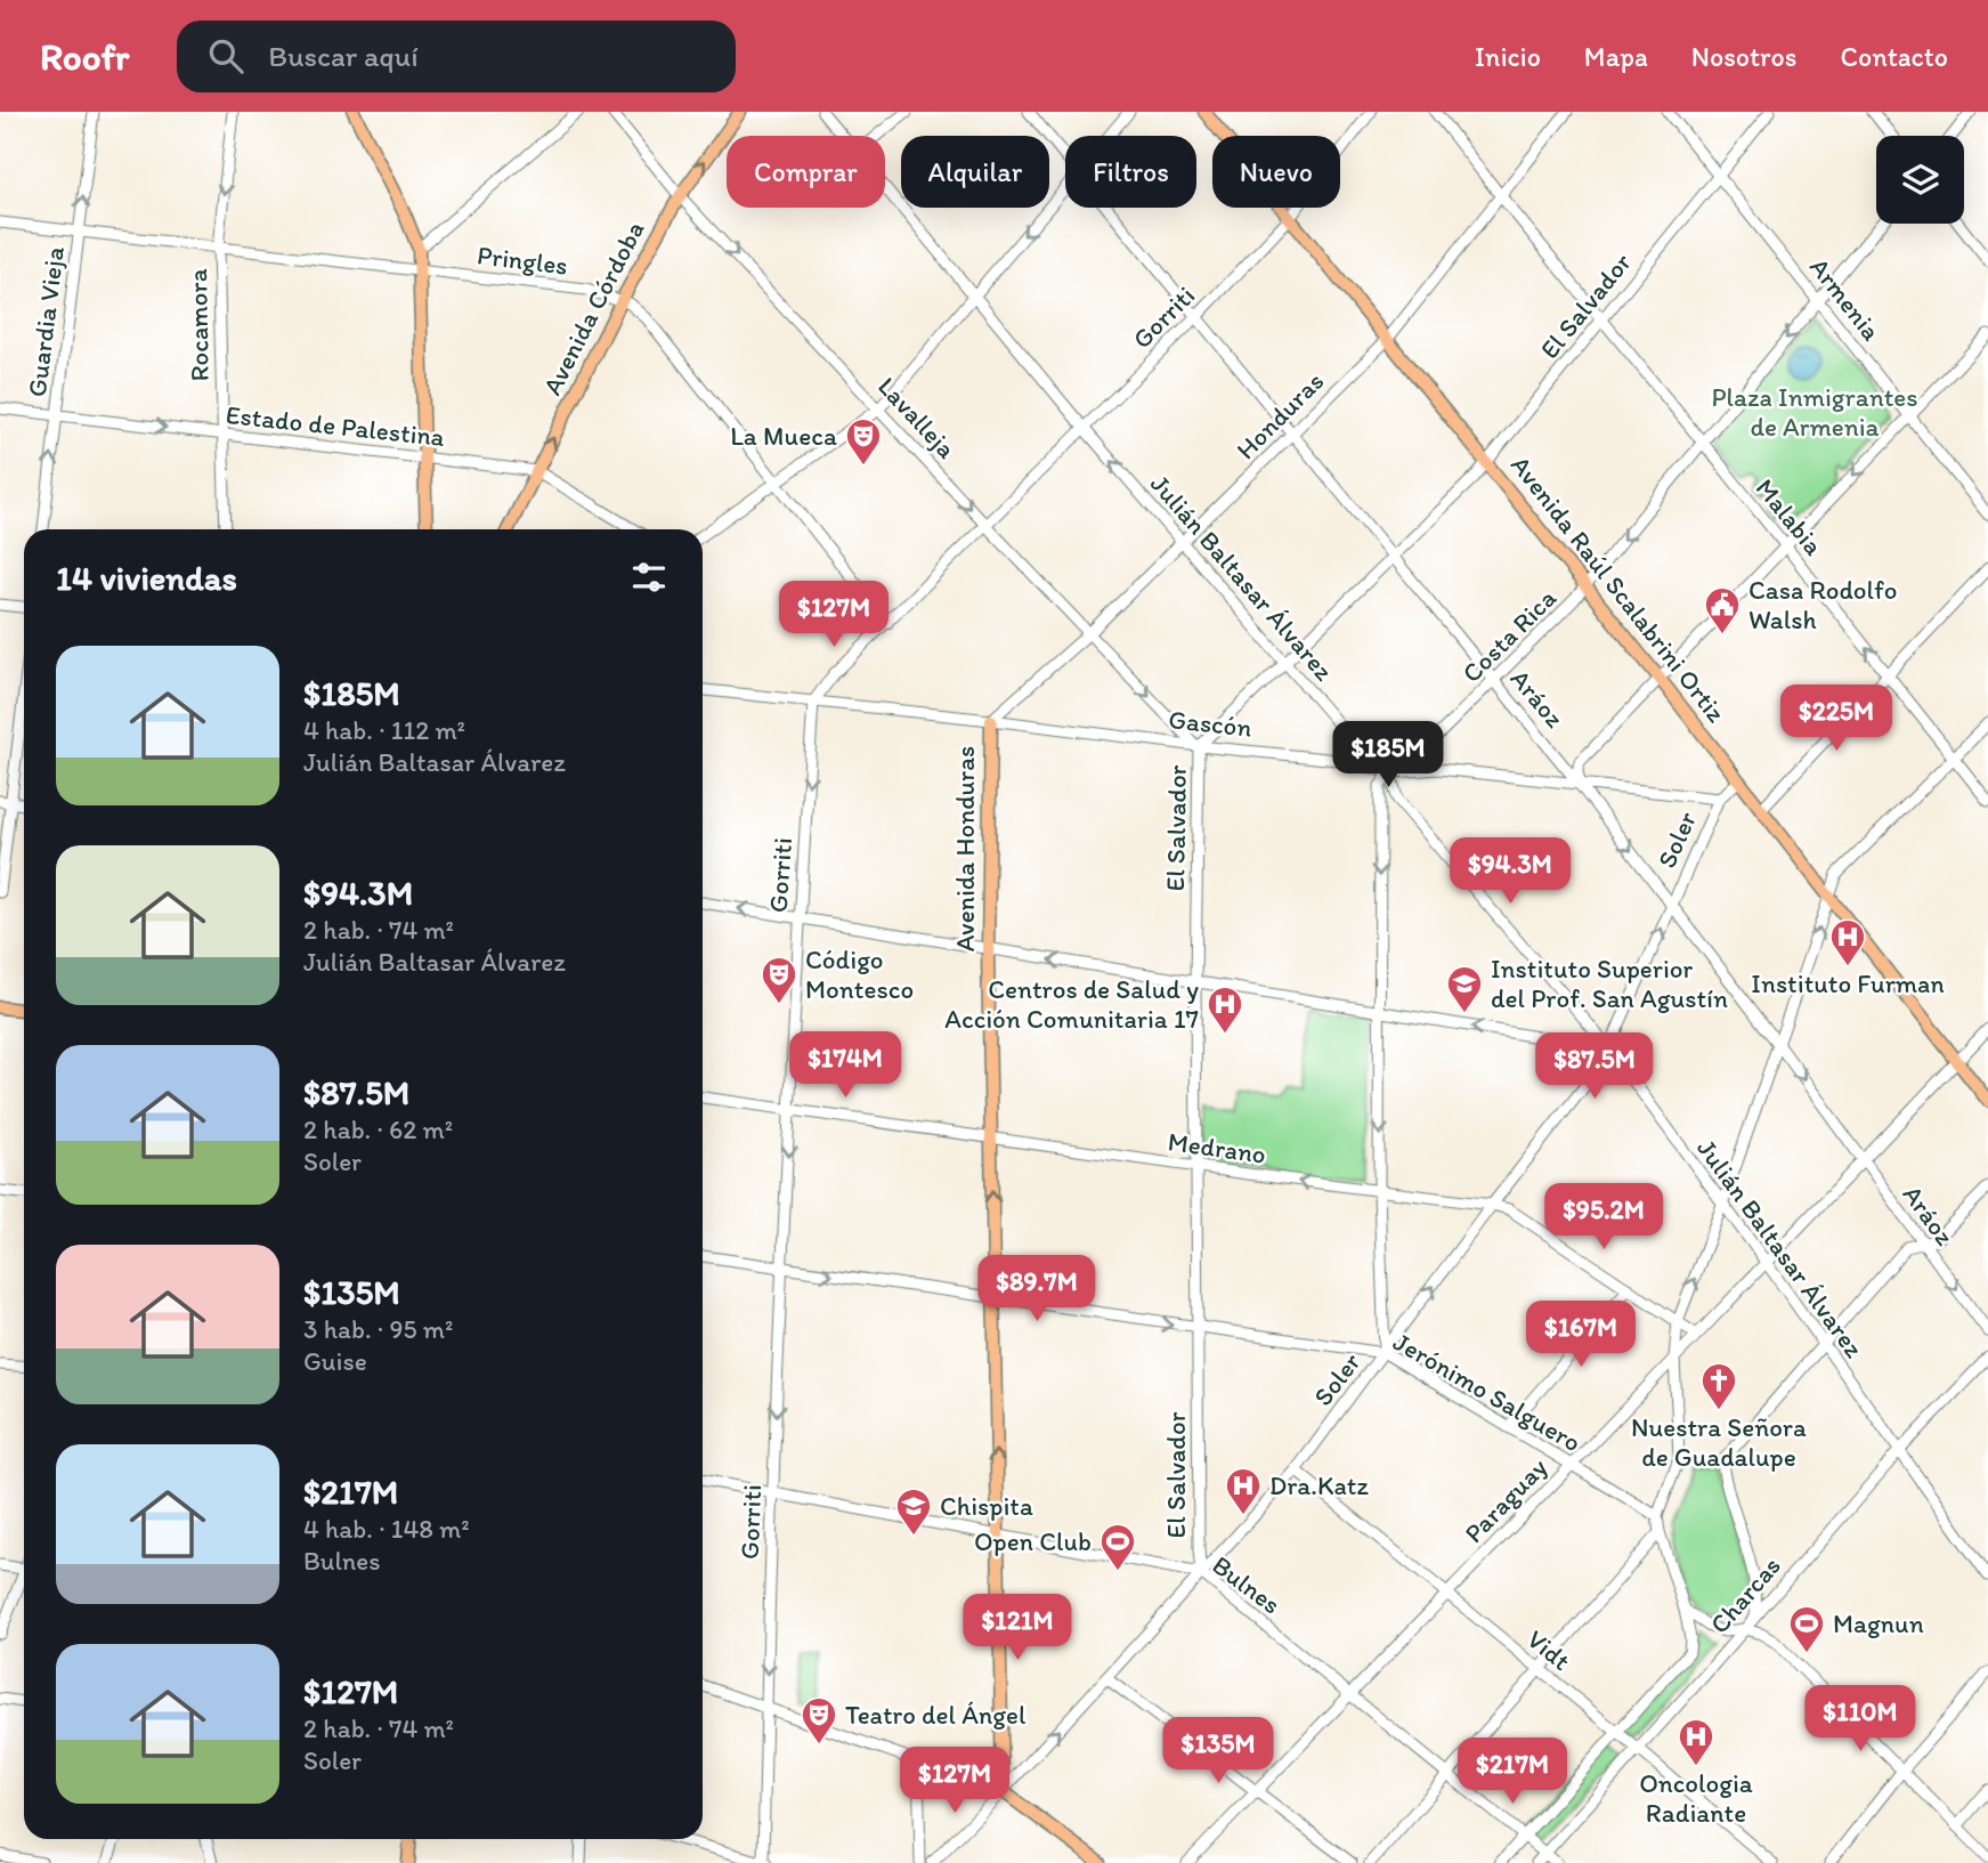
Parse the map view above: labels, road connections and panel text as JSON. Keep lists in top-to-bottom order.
{
  "streets": {
    "main road": ["Avenida Córdoba", "Avenida Raúl Scalabrini Ortiz", "Avenida Honduras"],
    "street": [
      "Pringles",
      "Armenia",
      "El Salvador",
      "Gorriti",
      "Guardia Vieja",
      "Rocamora",
      "Honduras",
      "Lavalleja",
      "Estado de Palestina",
      "Malabia",
      "Julián Baltasar Álvarez",
      "Costa Rica",
      "Aráoz",
      "Gascón",
      "Soler",
      "Medrano",
      "Jerónimo Salguero",
      "Paraguay",
      "Bulnes",
      "Charcas",
      "Vidt"
    ]
  },
  "crossings": [
    ["Pringles", "Avenida Córdoba"],
    ["Pringles", "Gorriti"],
    ["Pringles", "Guardia Vieja"],
    ["Pringles", "Rocamora"],
    ["Armenia", "El Salvador"],
    ["Armenia", "Costa Rica"],
    ["El Salvador", "Lavalleja"],
    ["El Salvador", "Malabia"],
    ["El Salvador", "Julián Baltasar Álvarez"],
    ["El Salvador", "Avenida Raúl Scalabrini Ortiz"],
    ["El Salvador", "Aráoz"],
    ["El Salvador", "Gascón"],
    ["El Salvador", "Soler"],
    ["El Salvador", "Medrano"],
    ["El Salvador", "Jerónimo Salguero"],
    ["El Salvador", "Bulnes"],
    ["Avenida Córdoba", "Lavalleja"],
    ["Avenida Córdoba", "Estado de Palestina"],
    ["Gorriti", "Lavalleja"],
    ["Gorriti", "Julián Baltasar Álvarez"],
    ["Gorriti", "Avenida Raúl Scalabrini Ortiz"],
    ["Gorriti", "Aráoz"],
    ["Gorriti", "Gascón"],
    ["Gorriti", "Medrano"],
    ["Gorriti", "Jerónimo Salguero"],
    ["Gorriti", "Bulnes"],
    ["Guardia Vieja", "Estado de Palestina"],
    ["Rocamora", "Estado de Palestina"],
    ["Honduras", "Lavalleja"],
    ["Honduras", "Malabia"],
    ["Honduras", "Julián Baltasar Álvarez"],
    ["Honduras", "Avenida Raúl Scalabrini Ortiz"],
    ["Honduras", "Aráoz"],
    ["Honduras", "Gascón"],
    ["Honduras", "Avenida Honduras"],
    ["Lavalleja", "Gascón"],
    ["Malabia", "Costa Rica"],
    ["Julián Baltasar Álvarez", "Costa Rica"],
    ["Julián Baltasar Álvarez", "Gascón"],
    ["Julián Baltasar Álvarez", "Soler"],
    ["Julián Baltasar Álvarez", "Paraguay"],
    ["Julián Baltasar Álvarez", "Charcas"],
    ["Avenida Raúl Scalabrini Ortiz", "Costa Rica"],
    ["Avenida Raúl Scalabrini Ortiz", "Soler"],
    ["Avenida Raúl Scalabrini Ortiz", "Paraguay"],
    ["Costa Rica", "Aráoz"],
    ["Costa Rica", "Gascón"],
    ["Aráoz", "Gascón"],
    ["Aráoz", "Soler"],
    ["Aráoz", "Paraguay"],
    ["Gascón", "Soler"],
    ["Gascón", "Avenida Honduras"],
    ["Soler", "Avenida Honduras"],
    ["Soler", "Medrano"],
    ["Soler", "Jerónimo Salguero"],
    ["Soler", "Bulnes"],
    ["Soler", "Vidt"],
    ["Avenida Honduras", "Medrano"],
    ["Avenida Honduras", "Jerónimo Salguero"],
    ["Avenida Honduras", "Bulnes"],
    ["Medrano", "Paraguay"],
    ["Jerónimo Salguero", "Paraguay"],
    ["Paraguay", "Bulnes"],
    ["Paraguay", "Vidt"],
    ["Bulnes", "Charcas"],
    ["Charcas", "Vidt"]
  ],
  "one_way": [
    "Avenida Córdoba",
    "Gorriti",
    "Guardia Vieja",
    "Lavalleja",
    "Costa Rica",
    "Soler",
    "Avenida Honduras",
    "Jerónimo Salguero"
  ],
  "parks": ["Plaza Inmigrantes de Armenia"],
  "places": {
    "theatre": ["La Mueca", "Código Montesco", "Teatro del Ángel"],
    "public building": ["Casa Rodolfo Walsh"],
    "hospital": [
      "Instituto Furman",
      "Centros de Salud y Acción Comunitaria 17",
      "Dra.Katz",
      "Oncologia Radiante"
    ],
    "school or university": ["Instituto Superior del Prof. San Agustín", "Chispita"],
    "church": ["Nuestra Señora de Guadalupe"],
    "sports": ["Open Club", "Magnun"]
  },
  "page": {
    "header": "Roofr",
    "search": "Buscar aquí",
    "nav": [
      "Inicio",
      "Mapa",
      "Nosotros",
      "Contacto"
    ],
    "chip": [
      "Comprar",
      "Alquilar",
      "Filtros",
      "Nuevo"
    ],
    "heading": "14 viviendas",
    "price": [
      "$127M",
      "$225M",
      "$185M",
      "$94.3M",
      "$174M",
      "$87.5M",
      "$95.2M",
      "$89.7M",
      "$167M",
      "$121M",
      "$110M",
      "$135M",
      "$217M",
      "$127M"
    ],
    "list": [
      {
        "name": "$185M",
        "note": "4 hab. · 112 m² · Julián Baltasar Álvarez"
      },
      {
        "name": "$94.3M",
        "note": "2 hab. · 74 m² · Julián Baltasar Álvarez"
      },
      {
        "name": "$87.5M",
        "note": "2 hab. · 62 m² · Soler"
      },
      {
        "name": "$135M",
        "note": "3 hab. · 95 m² · Guise"
      },
      {
        "name": "$217M",
        "note": "4 hab. · 148 m² · Bulnes"
      },
      {
        "name": "$127M",
        "note": "2 hab. · 74 m² · Soler"
      }
    ]
  }
}
